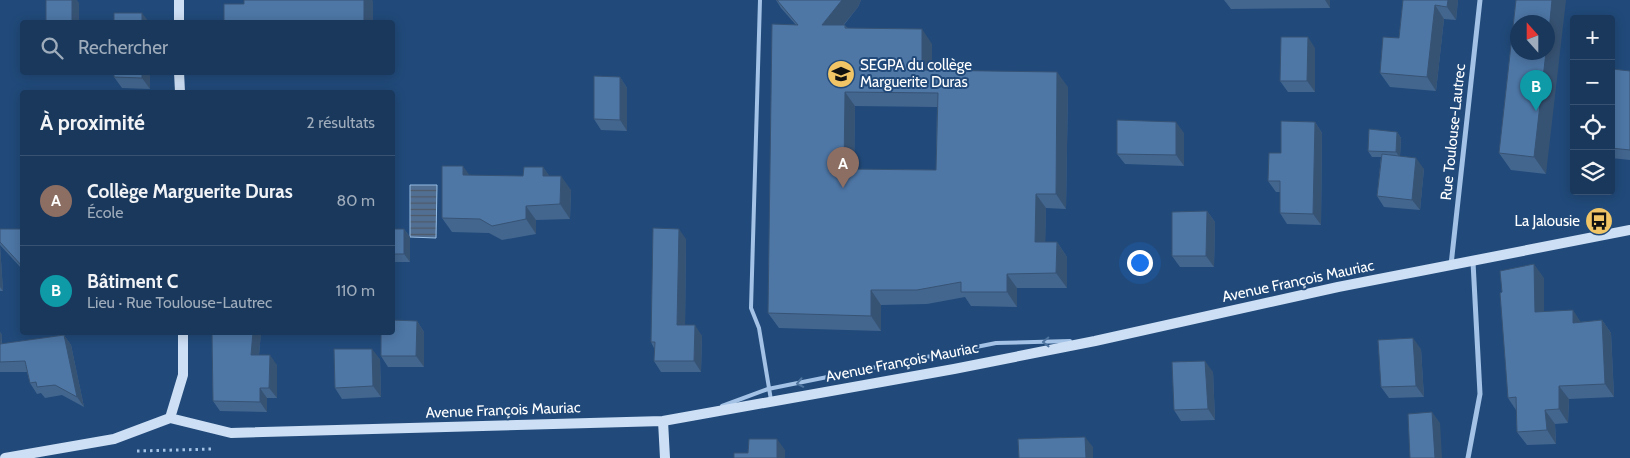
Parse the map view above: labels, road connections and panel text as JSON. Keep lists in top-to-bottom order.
{
  "streets": {
    "street": ["Rue Toulouse-Lautrec", "Avenue François Mauriac"]
  },
  "crossings": [
    ["Rue Toulouse-Lautrec", "Avenue François Mauriac"]
  ],
  "places": {
    "school or university": ["SEGPA du collège Marguerite Duras"],
    "bus stop": ["La Jalousie"]
  },
  "north": "top",
  "page": {
    "map_buttons": ["+", "−"],
    "search": "Rechercher",
    "pins": ["B", "A"],
    "heading": ["À proximité", "2 résultats"],
    "list": [
      {
        "mark": "A",
        "name": "Collège Marguerite Duras",
        "note": "École",
        "value": "80 m"
      },
      {
        "mark": "B",
        "name": "Bâtiment C",
        "note": "Lieu · Rue Toulouse-Lautrec",
        "value": "110 m"
      }
    ]
  }
}
